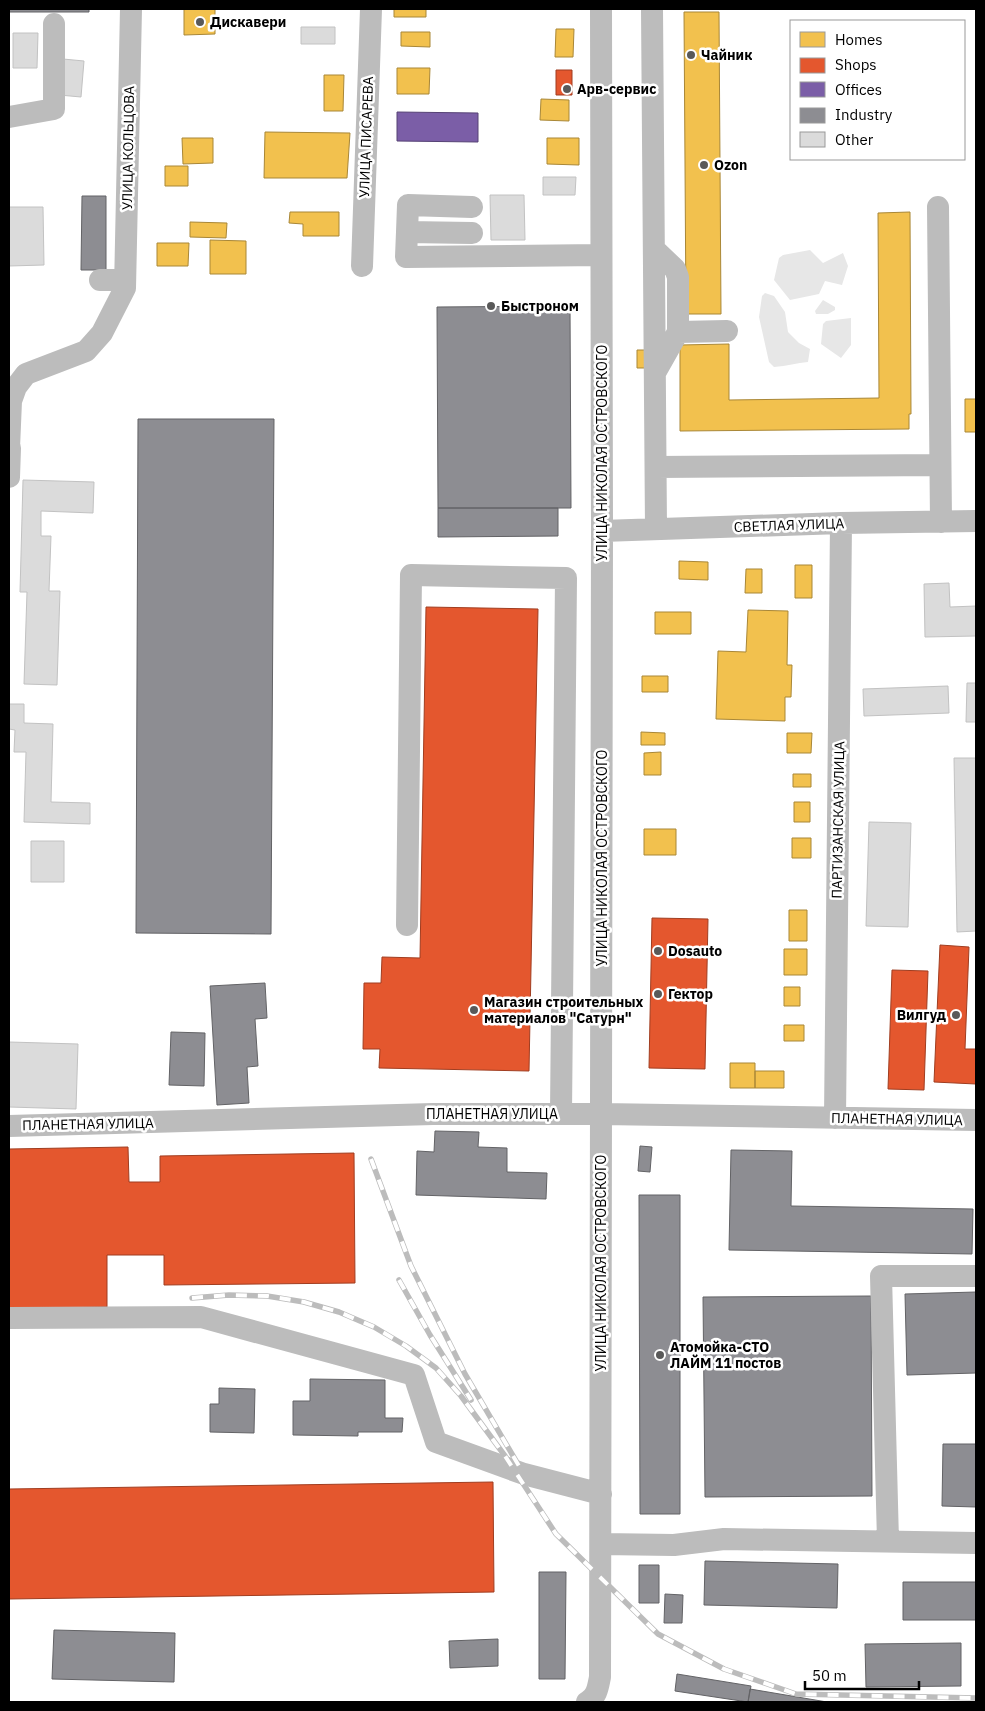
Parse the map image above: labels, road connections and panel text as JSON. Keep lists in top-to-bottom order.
{
  "streets": {
    "street": [
      "УЛИЦА ПИСАРЕВА",
      "УЛИЦА КОЛЬЦОВА",
      "УЛИЦА НИКОЛАЯ ОСТРОВСКОГО",
      "СВЕТЛАЯ УЛИЦА",
      "ПАРТИЗАНСКАЯ УЛИЦА",
      "ПЛАНЕТНАЯ УЛИЦА"
    ]
  },
  "crossings": [
    ["УЛИЦА НИКОЛАЯ ОСТРОВСКОГО", "СВЕТЛАЯ УЛИЦА"],
    ["УЛИЦА НИКОЛАЯ ОСТРОВСКОГО", "ПЛАНЕТНАЯ УЛИЦА"],
    ["СВЕТЛАЯ УЛИЦА", "ПАРТИЗАНСКАЯ УЛИЦА"],
    ["ПАРТИЗАНСКАЯ УЛИЦА", "ПЛАНЕТНАЯ УЛИЦА"]
  ],
  "places": [
    "Дискавери",
    "Чайник",
    "Арв-сервис",
    "Ozon",
    "Быстроном",
    "Dosauto",
    "Гектор",
    "Магазин строительных материалов \"Сатурн\"",
    "Вилгуд",
    "Атомойка-СТО ЛАЙМ 11 постов"
  ],
  "legend": [
    "Homes",
    "Shops",
    "Offices",
    "Industry",
    "Other"
  ],
  "scale_bar": "50 m"
}
